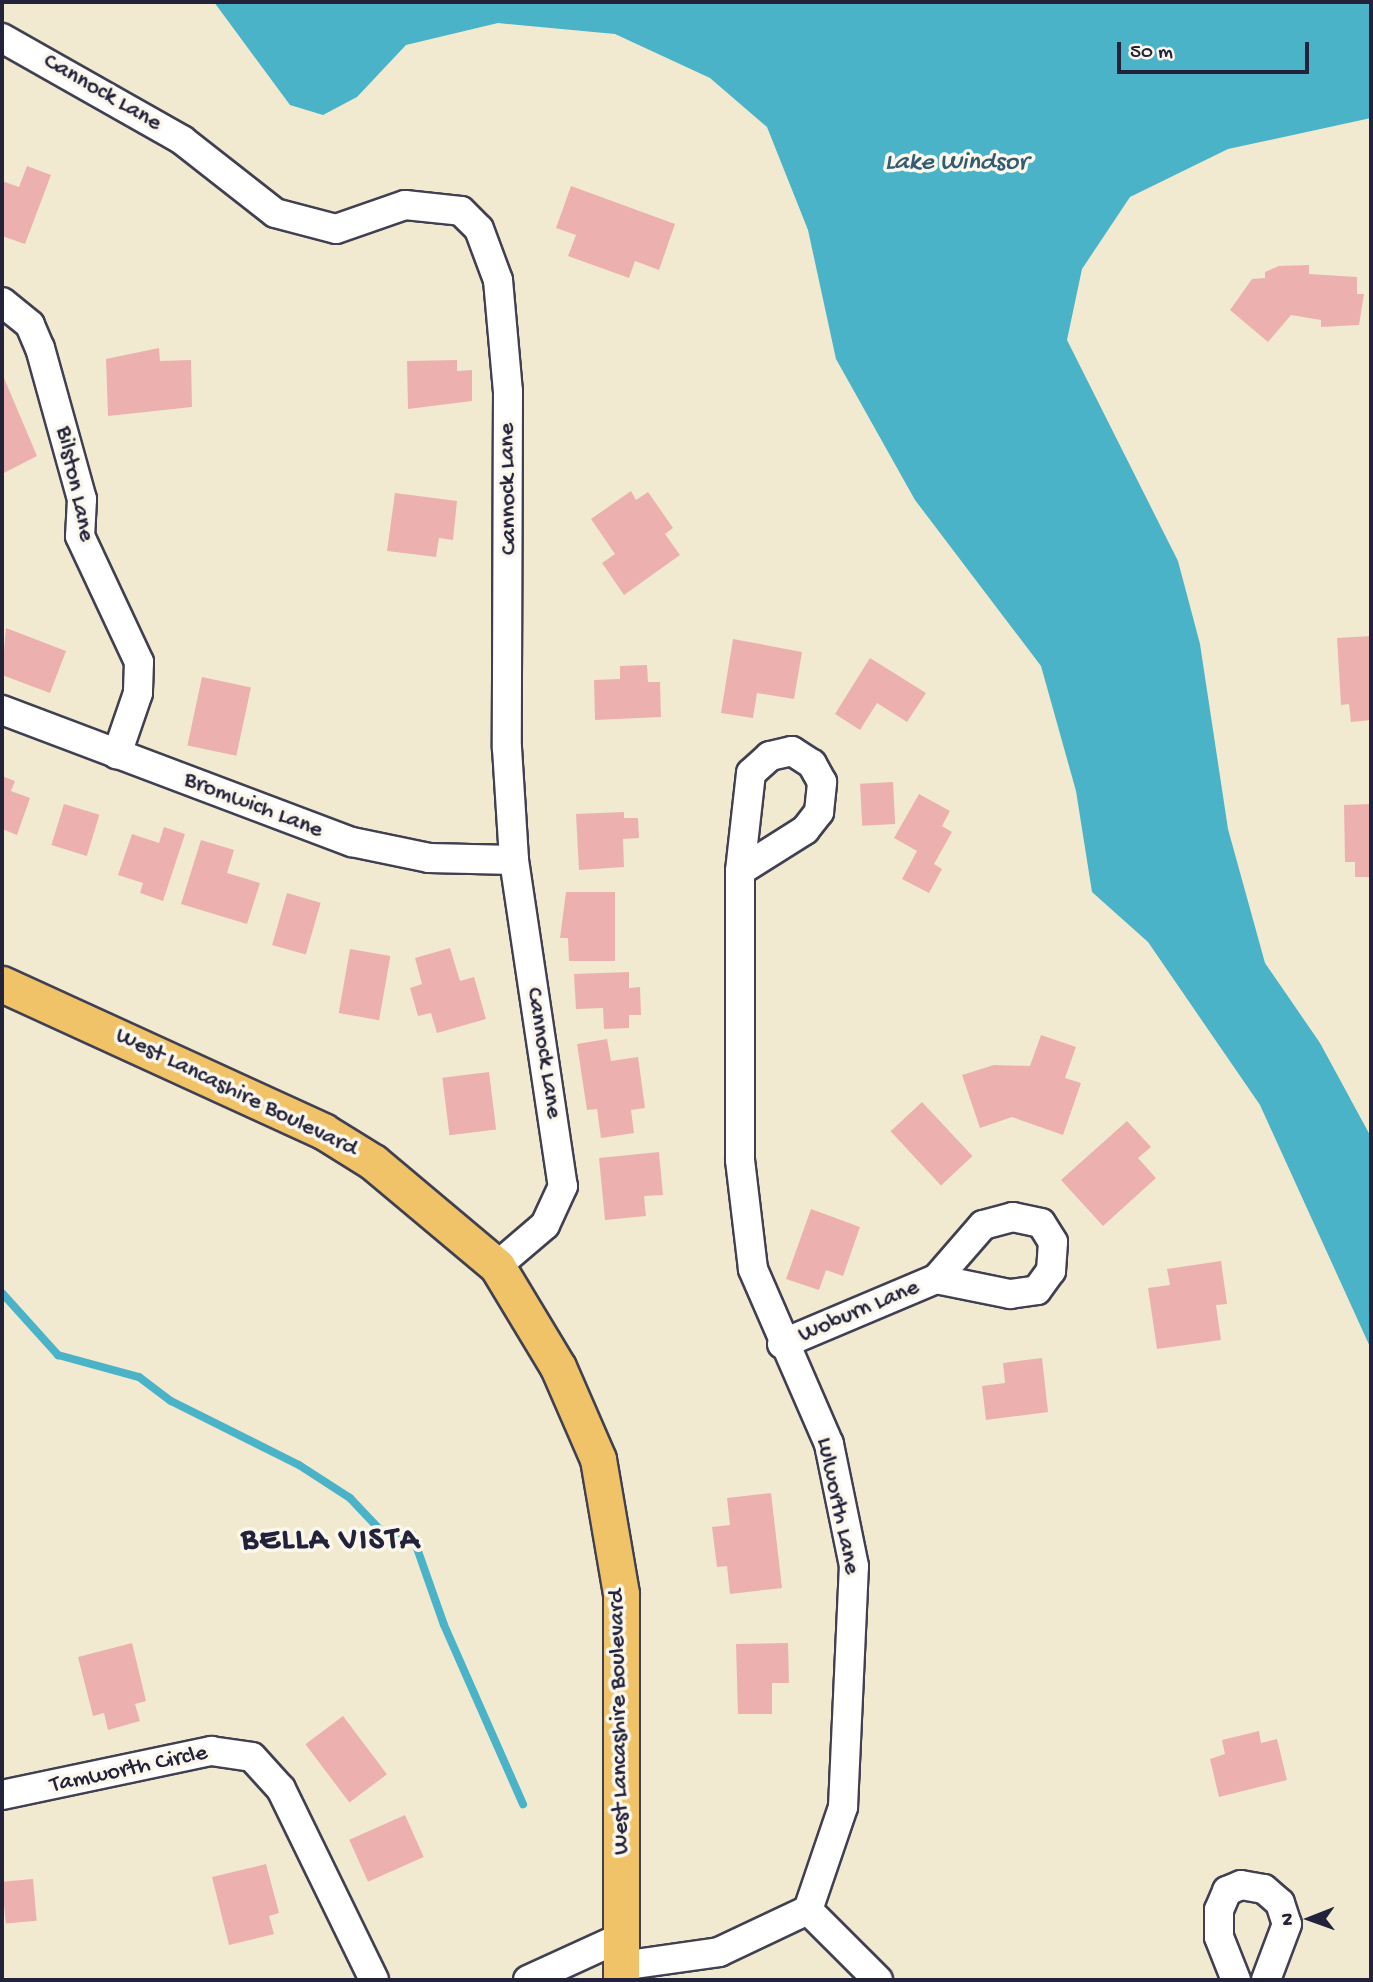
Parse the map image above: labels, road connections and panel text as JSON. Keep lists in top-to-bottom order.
{
  "streets": {
    "main road": ["West Lancashire Boulevard"],
    "street": [
      "Cannock Lane",
      "Bilston Lane",
      "Bromwich Lane",
      "Woburn Lane",
      "Lulworth Lane",
      "Tamworth Circle"
    ]
  },
  "crossings": [
    ["Cannock Lane", "Bromwich Lane"],
    ["Cannock Lane", "West Lancashire Boulevard"],
    ["Bilston Lane", "Bromwich Lane"],
    ["Woburn Lane", "Lulworth Lane"]
  ],
  "districts": ["BELLA VISTA"],
  "water": ["Lake Windsor"],
  "scale_bar": "50 m",
  "north": "left"
}
